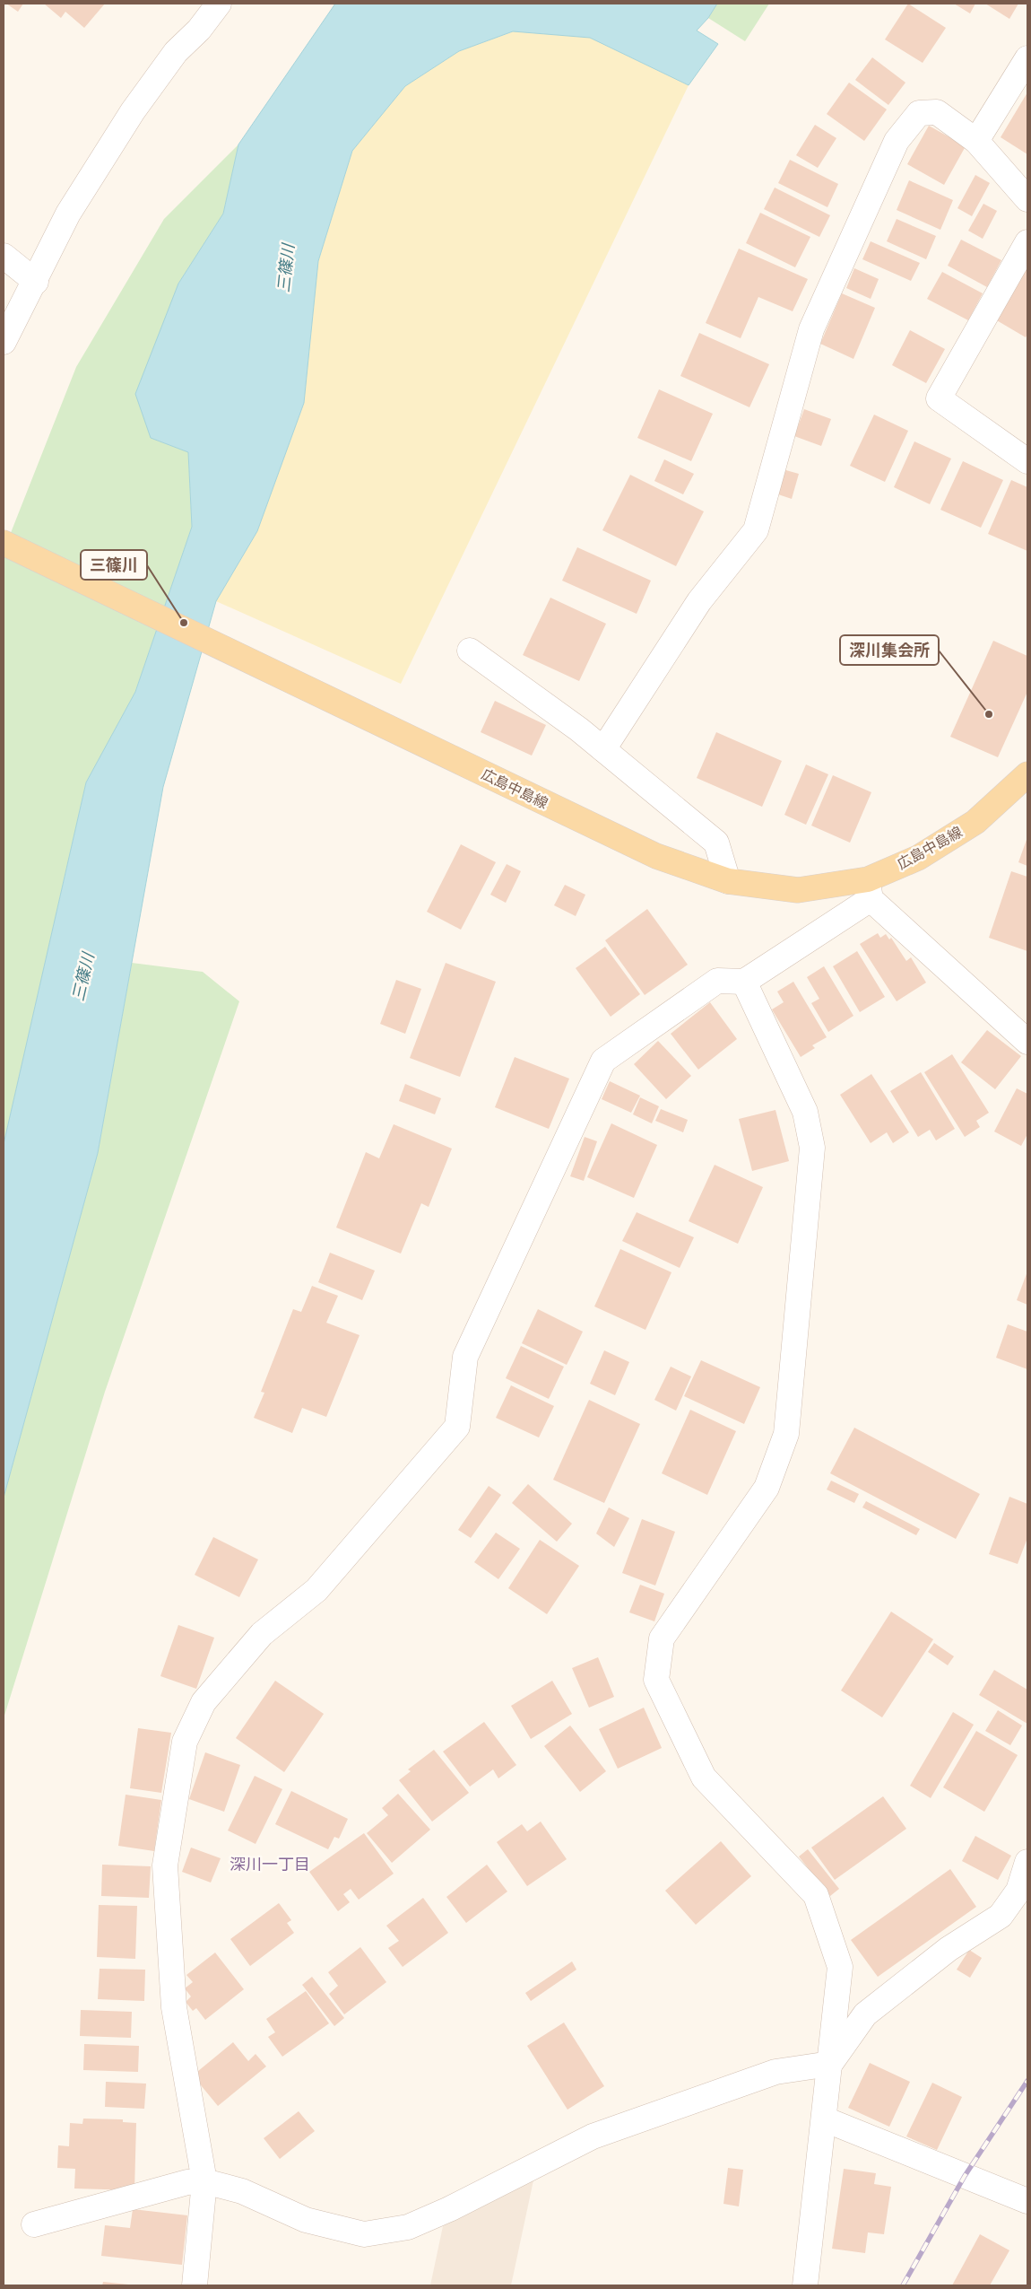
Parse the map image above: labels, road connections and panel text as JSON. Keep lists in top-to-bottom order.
{
  "streets": {
    "main road": ["広島中島線"]
  },
  "districts": ["深川一丁目"],
  "water": ["三篠川"],
  "places": ["三篠川", "深川集会所"]
}
